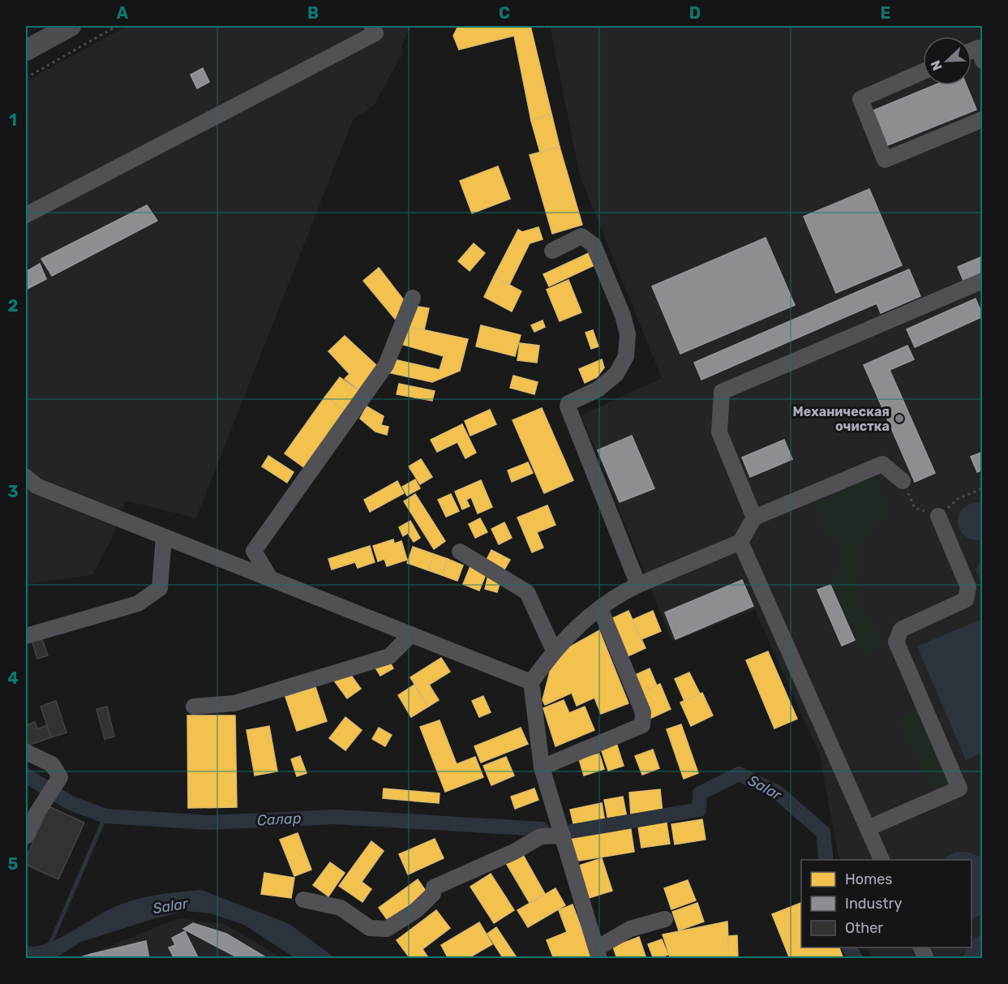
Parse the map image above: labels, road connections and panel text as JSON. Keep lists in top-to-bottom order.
{
  "water": ["Salar", "Салар"],
  "places": ["Механическая очистка"],
  "legend": ["Homes", "Industry", "Other"],
  "north": "bottom left",
  "grid": {
    "columns": [
      "A",
      "B",
      "C",
      "D",
      "E"
    ],
    "rows": [
      "1",
      "2",
      "3",
      "4",
      "5"
    ]
  }
}
